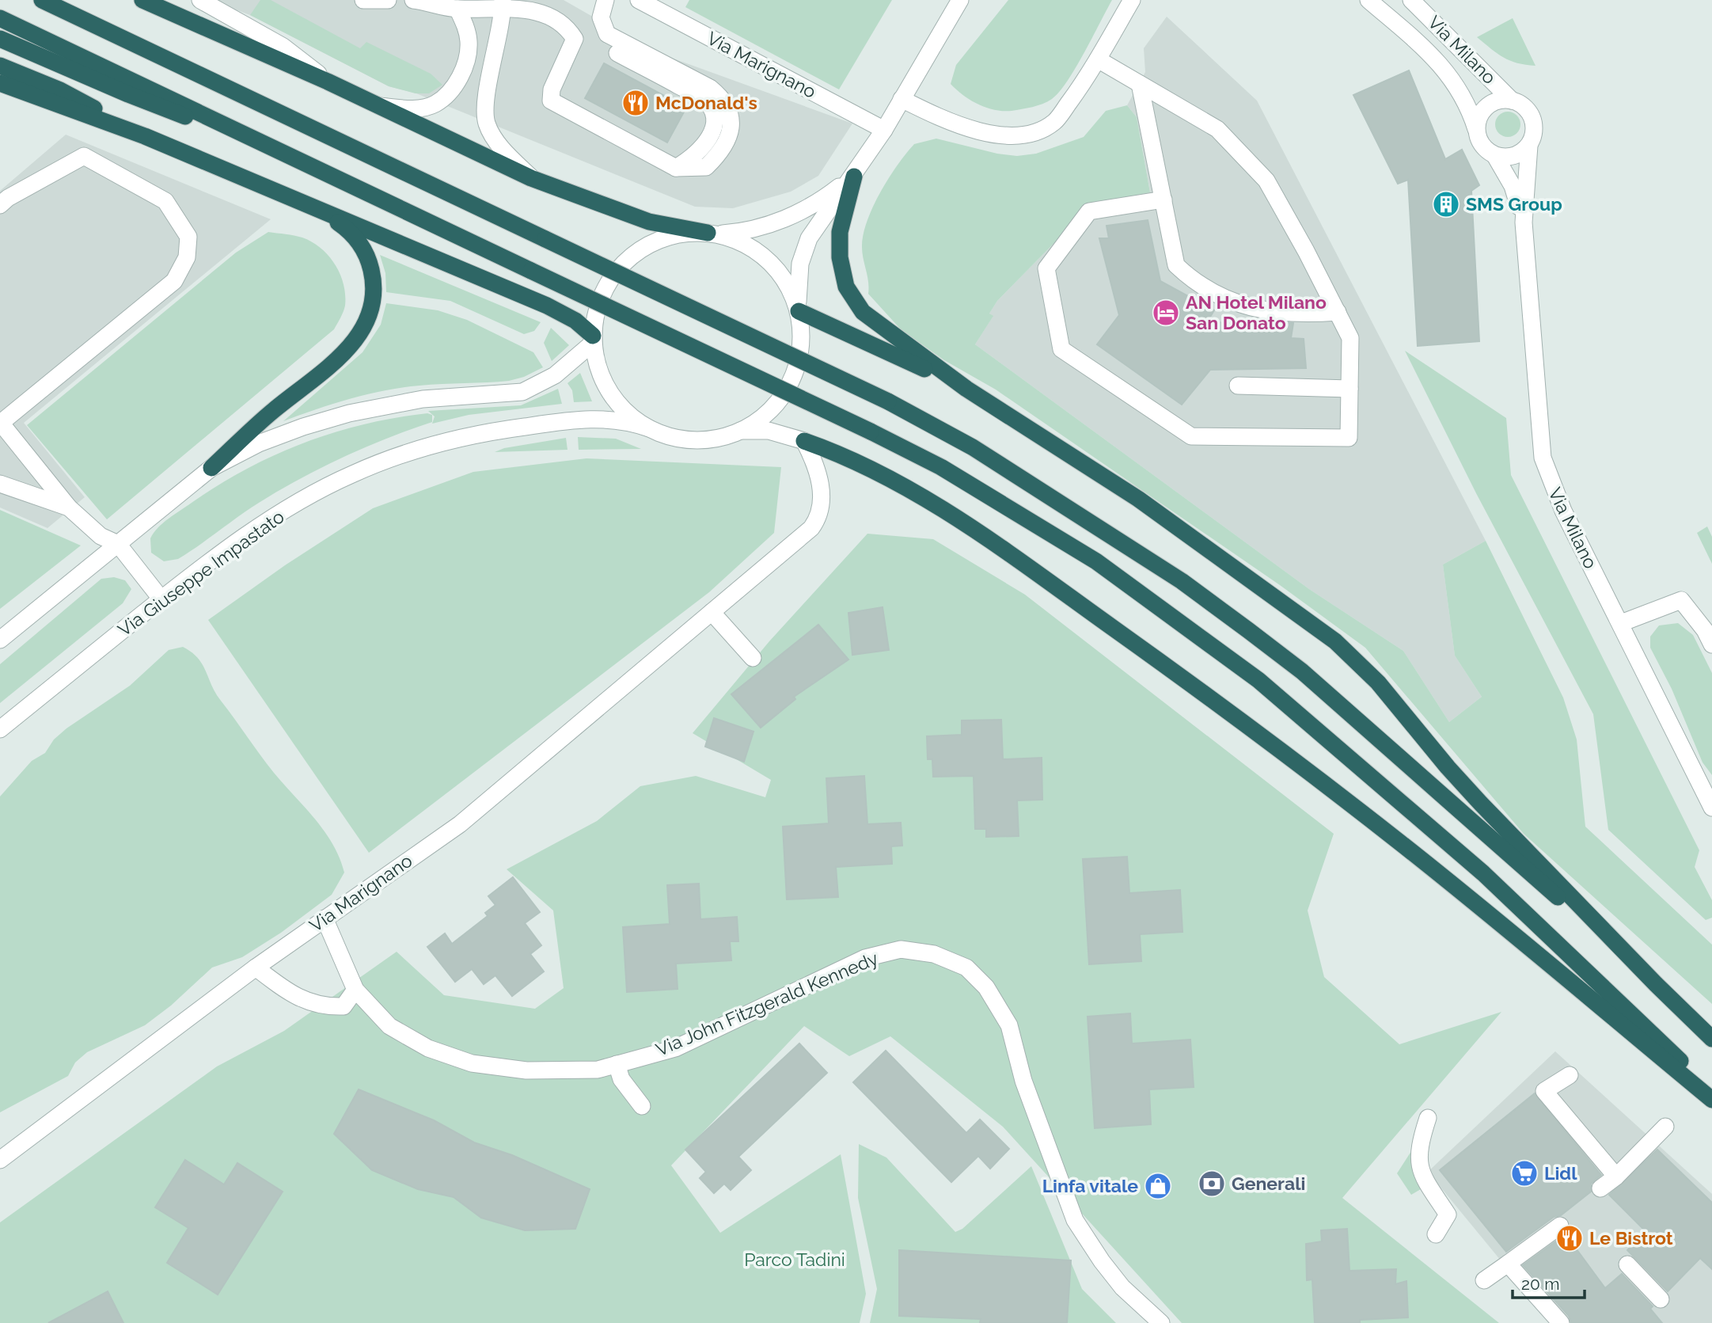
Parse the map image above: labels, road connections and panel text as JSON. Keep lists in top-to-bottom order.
{
  "streets": {
    "street": [
      "Via Milano",
      "Via Marignano",
      "Via Giuseppe Impastato",
      "Via John Fitzgerald Kennedy"
    ]
  },
  "crossings": [
    ["Via Marignano", "Via John Fitzgerald Kennedy"]
  ],
  "parks": ["Parco Tadini"],
  "places": {
    "restaurant": ["McDonald's", "Le Bistrot"],
    "building": ["SMS Group"],
    "hotel": ["AN Hotel Milano San Donato"],
    "supermarket": ["Lidl"],
    "bank": ["Generali"],
    "shop": ["Linfa vitale"]
  },
  "scale_bar": "20 m"
}
